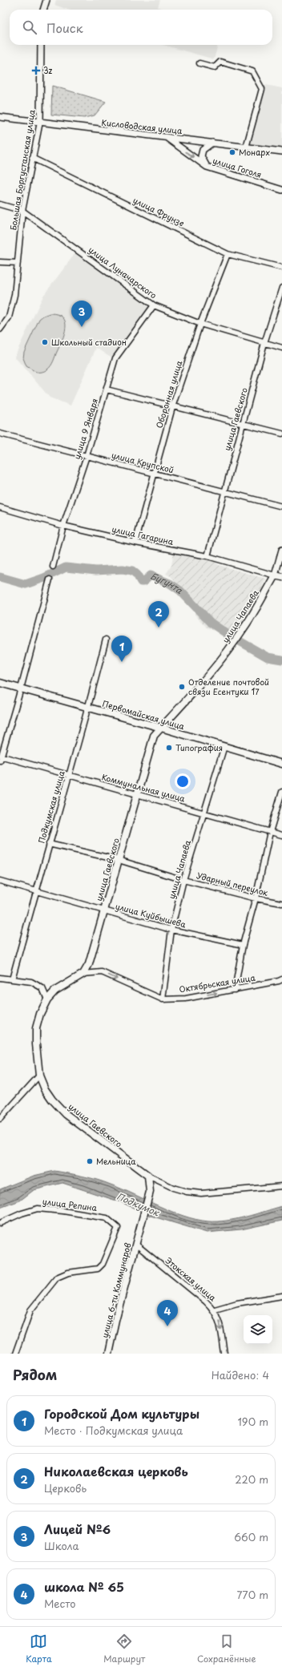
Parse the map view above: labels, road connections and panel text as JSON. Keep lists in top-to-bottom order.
{
  "streets": {
    "main road": [
      "улица Гаевского",
      "улица Гагарина",
      "улица Чапаева",
      "Первомайская улица",
      "улица 6-ти Коммунаров"
    ],
    "street": [
      "Кисловодская улица",
      "улица Гоголя",
      "Большая Боргустанская улица",
      "улица Фрунзе",
      "улица Луначарского",
      "Оборонная улица",
      "улица 9 Января",
      "улица Крупской",
      "Коммунальная улица",
      "Подкумская улица",
      "Ударный переулок",
      "улица Куйбышева",
      "Октябрьская улица",
      "улица Репина",
      "Этокская улица"
    ]
  },
  "crossings": [
    ["Кисловодская улица", "улица Гоголя"],
    ["Кисловодская улица", "Большая Боргустанская улица"],
    ["Большая Боргустанская улица", "улица Фрунзе"],
    ["Большая Боргустанская улица", "улица Луначарского"],
    ["улица Фрунзе", "Оборонная улица"],
    ["улица Луначарского", "Оборонная улица"],
    ["улица Луначарского", "улица Гаевского"],
    ["улица Луначарского", "улица 9 Января"],
    ["Оборонная улица", "улица Крупской"],
    ["Оборонная улица", "улица Гагарина"],
    ["улица Гаевского", "улица Крупской"],
    ["улица Гаевского", "улица Гагарина"],
    ["улица Гаевского", "улица Чапаева"],
    ["улица Гаевского", "Первомайская улица"],
    ["улица Гаевского", "Коммунальная улица"],
    ["улица Гаевского", "Ударный переулок"],
    ["улица Гаевского", "улица Куйбышева"],
    ["улица Гаевского", "Октябрьская улица"],
    ["улица Гаевского", "улица 6-ти Коммунаров"],
    ["улица 9 Января", "улица Крупской"],
    ["улица 9 Января", "улица Гагарина"],
    ["улица Гагарина", "улица Чапаева"],
    ["улица Чапаева", "Первомайская улица"],
    ["улица Чапаева", "Коммунальная улица"],
    ["улица Чапаева", "Ударный переулок"],
    ["улица Чапаева", "улица Куйбышева"],
    ["улица Чапаева", "Октябрьская улица"],
    ["Первомайская улица", "Подкумская улица"],
    ["Коммунальная улица", "Подкумская улица"],
    ["Подкумская улица", "Ударный переулок"],
    ["Подкумская улица", "улица Куйбышева"],
    ["Этокская улица", "улица 6-ти Коммунаров"]
  ],
  "one_way": ["Октябрьская улица"],
  "water": ["Бугунта", "Подкумок"],
  "places": {
    "health": ["3z"],
    "other": [
      "Монарх",
      "Школьный стадион",
      "Отделение почтовой связи Есентуки 17",
      "Типография",
      "Мельница"
    ]
  },
  "page": {
    "search": "Поиск",
    "pins": [
      "3",
      "2",
      "1",
      "4"
    ],
    "heading": ["Рядом", "Найдено: 4"],
    "list": [
      {
        "mark": "1",
        "name": "Городской Дом культуры",
        "note": "Место · Подкумская улица",
        "value": "190 m"
      },
      {
        "mark": "2",
        "name": "Николаевская церковь",
        "note": "Церковь",
        "value": "220 m"
      },
      {
        "mark": "3",
        "name": "Лицей №6",
        "note": "Школа",
        "value": "660 m"
      },
      {
        "mark": "4",
        "name": "школа № 65",
        "note": "Место",
        "value": "770 m"
      }
    ],
    "nav": ["Карта", "Маршрут", "Сохранённые"]
  }
}
